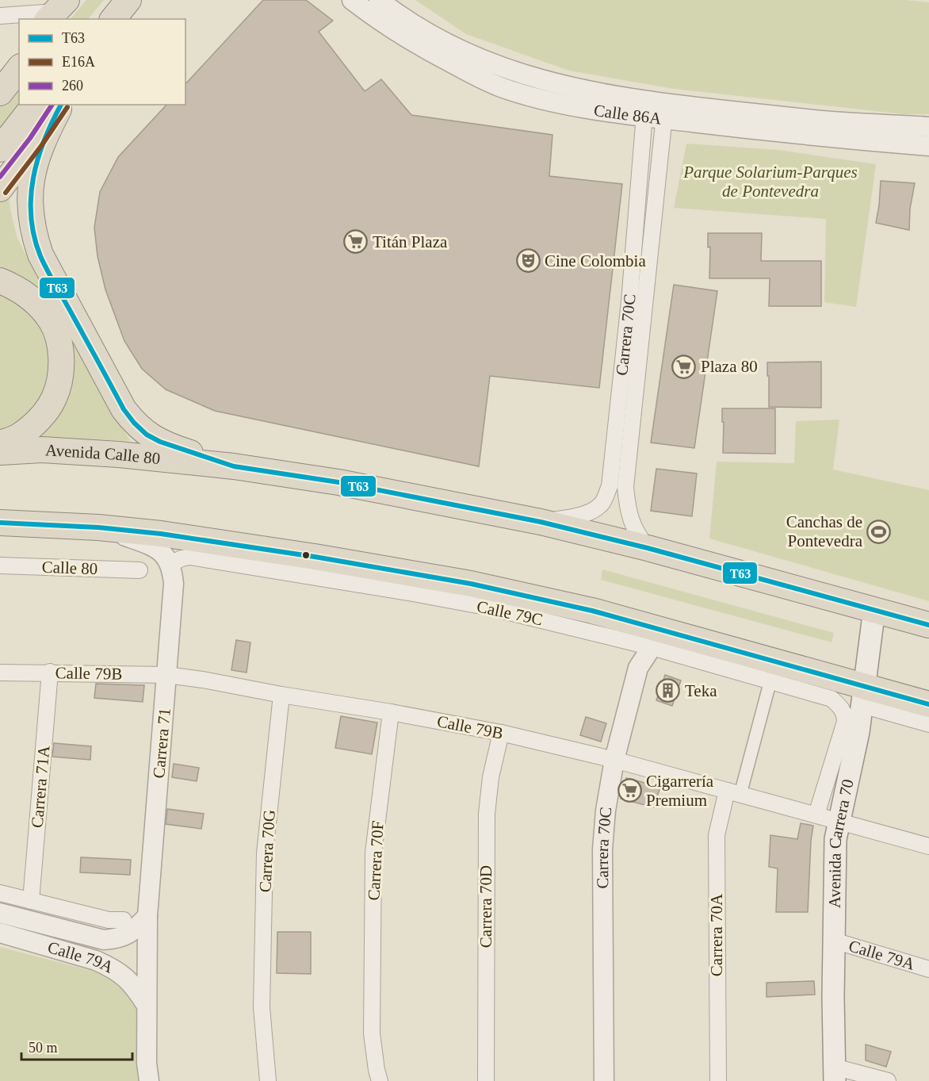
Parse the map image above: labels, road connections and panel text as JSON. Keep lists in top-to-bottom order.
{
  "streets": {
    "highway": ["Avenida Calle 80"],
    "main road": ["Avenida Carrera 70"],
    "street": [
      "Calle 86A",
      "Carrera 70C",
      "Calle 80",
      "Calle 79C",
      "Calle 79B",
      "Carrera 71",
      "Carrera 71A",
      "Carrera 70G",
      "Carrera 70F",
      "Carrera 70D",
      "Carrera 70A",
      "Calle 79A"
    ]
  },
  "crossings": [
    ["Calle 86A", "Carrera 70C"],
    ["Carrera 70C", "Avenida Calle 80"],
    ["Carrera 70C", "Calle 79C"],
    ["Carrera 70C", "Calle 79B"],
    ["Avenida Calle 80", "Avenida Carrera 70"],
    ["Calle 79C", "Carrera 71"],
    ["Calle 79C", "Avenida Carrera 70"],
    ["Calle 79C", "Carrera 70A"],
    ["Calle 79B", "Carrera 71"],
    ["Calle 79B", "Carrera 71A"],
    ["Calle 79B", "Avenida Carrera 70"],
    ["Calle 79B", "Carrera 70G"],
    ["Calle 79B", "Carrera 70F"],
    ["Calle 79B", "Carrera 70D"],
    ["Calle 79B", "Carrera 70A"],
    ["Carrera 71", "Calle 79A"],
    ["Avenida Carrera 70", "Calle 79A"]
  ],
  "parks": ["Parque Solarium-Parques de Pontevedra"],
  "places": {
    "supermarket": ["Titán Plaza", "Plaza 80", "Cigarrería Premium"],
    "theatre": ["Cine Colombia"],
    "sports": ["Canchas de Pontevedra"],
    "building": ["Teka"]
  },
  "lines": ["transit line T63", "transit line 260", "transit line E16A"],
  "legend": ["T63", "E16A", "260"],
  "scale_bar": "50 m"
}
